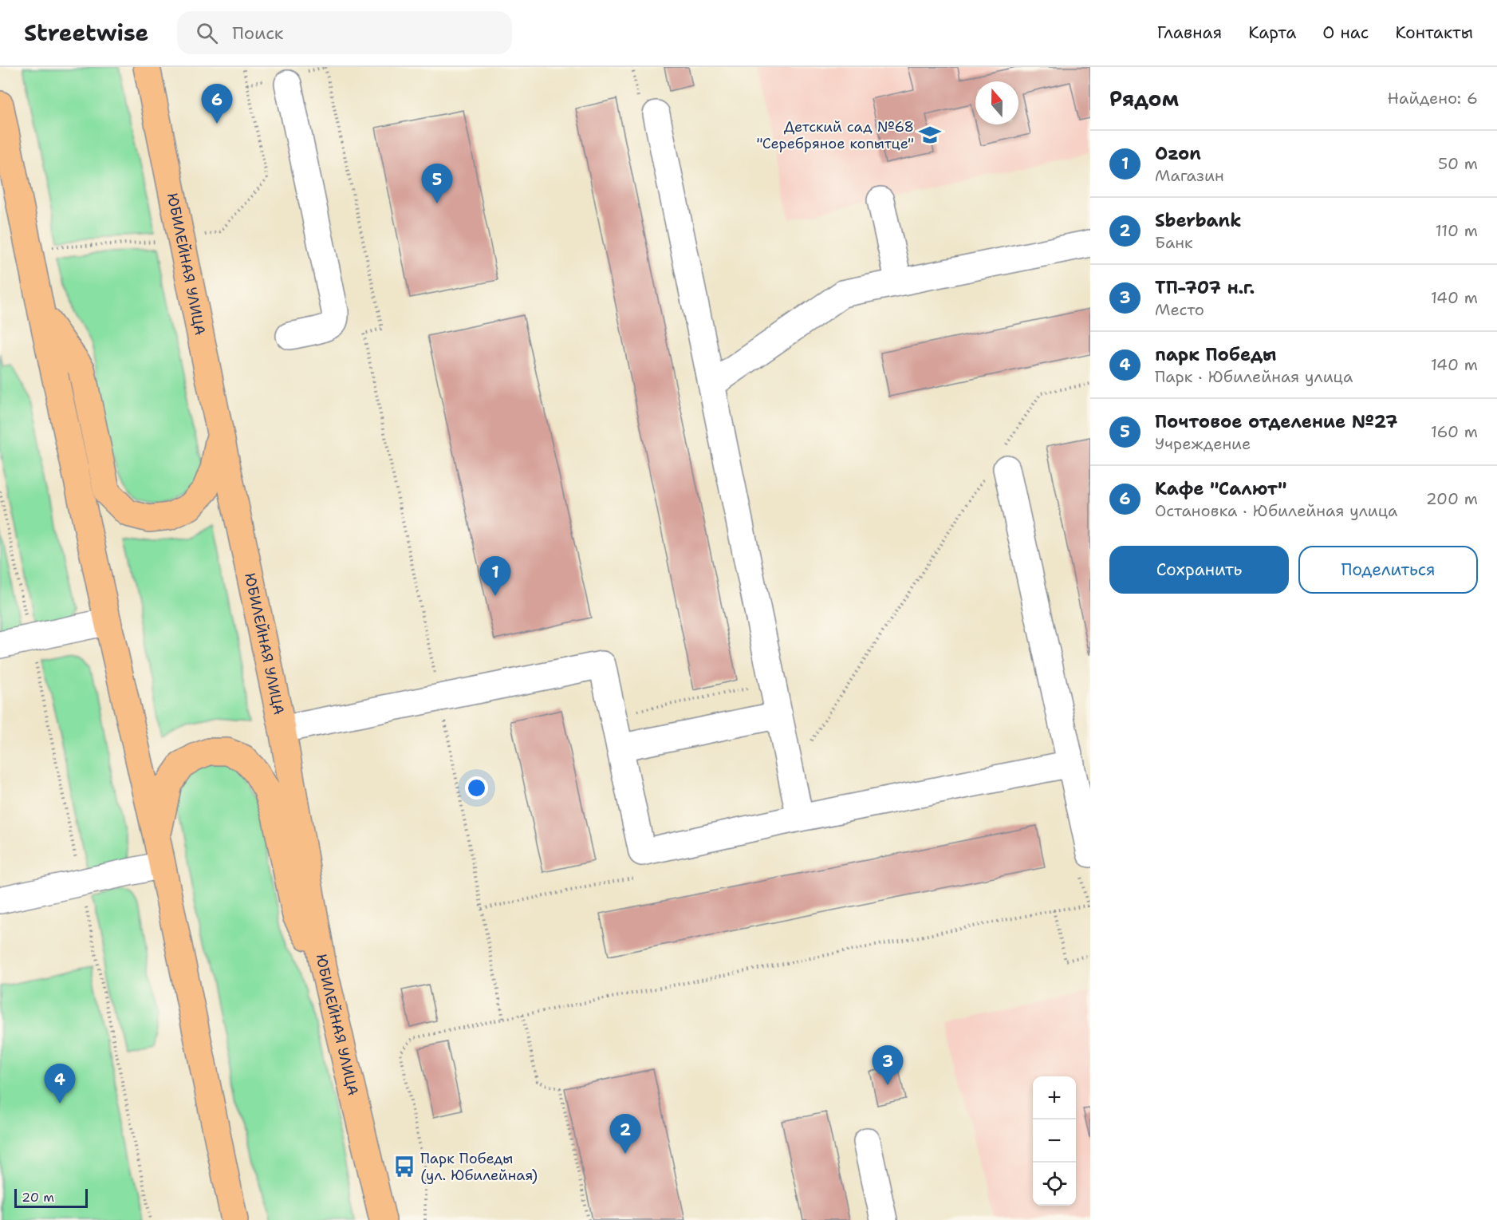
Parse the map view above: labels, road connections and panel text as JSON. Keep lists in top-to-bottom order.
{
  "streets": {
    "main road": ["ЮБИЛЕЙНАЯ УЛИЦА"]
  },
  "places": {
    "school or university": ["Детский сад №68 \"Серебряное копытце\""],
    "bus stop": ["Парк Победы (ул. Юбилейная)"]
  },
  "scale_bar": "20 m",
  "north": "top",
  "page": {
    "header": "Streetwise",
    "search": "Поиск",
    "nav": [
      "Главная",
      "Карта",
      "О нас",
      "Контакты"
    ],
    "heading": ["Рядом", "Найдено: 6"],
    "pins": [
      "6",
      "5",
      "1",
      "3",
      "4",
      "2"
    ],
    "list": [
      {
        "mark": "1",
        "name": "Ozon",
        "note": "Магазин",
        "value": "50 m"
      },
      {
        "mark": "2",
        "name": "Sberbank",
        "note": "Банк",
        "value": "110 m"
      },
      {
        "mark": "3",
        "name": "ТП-707 н.г.",
        "note": "Место",
        "value": "140 m"
      },
      {
        "mark": "4",
        "name": "парк Победы",
        "note": "Парк · Юбилейная улица",
        "value": "140 m"
      },
      {
        "mark": "5",
        "name": "Почтовое отделение №27",
        "note": "Учреждение",
        "value": "160 m"
      },
      {
        "mark": "6",
        "name": "Кафе \"Салют\"",
        "note": "Остановка · Юбилейная улица",
        "value": "200 m"
      }
    ],
    "buttons": ["Сохранить", "Поделиться"],
    "map_buttons": ["+", "−"],
    "scale": "20 m"
  }
}
